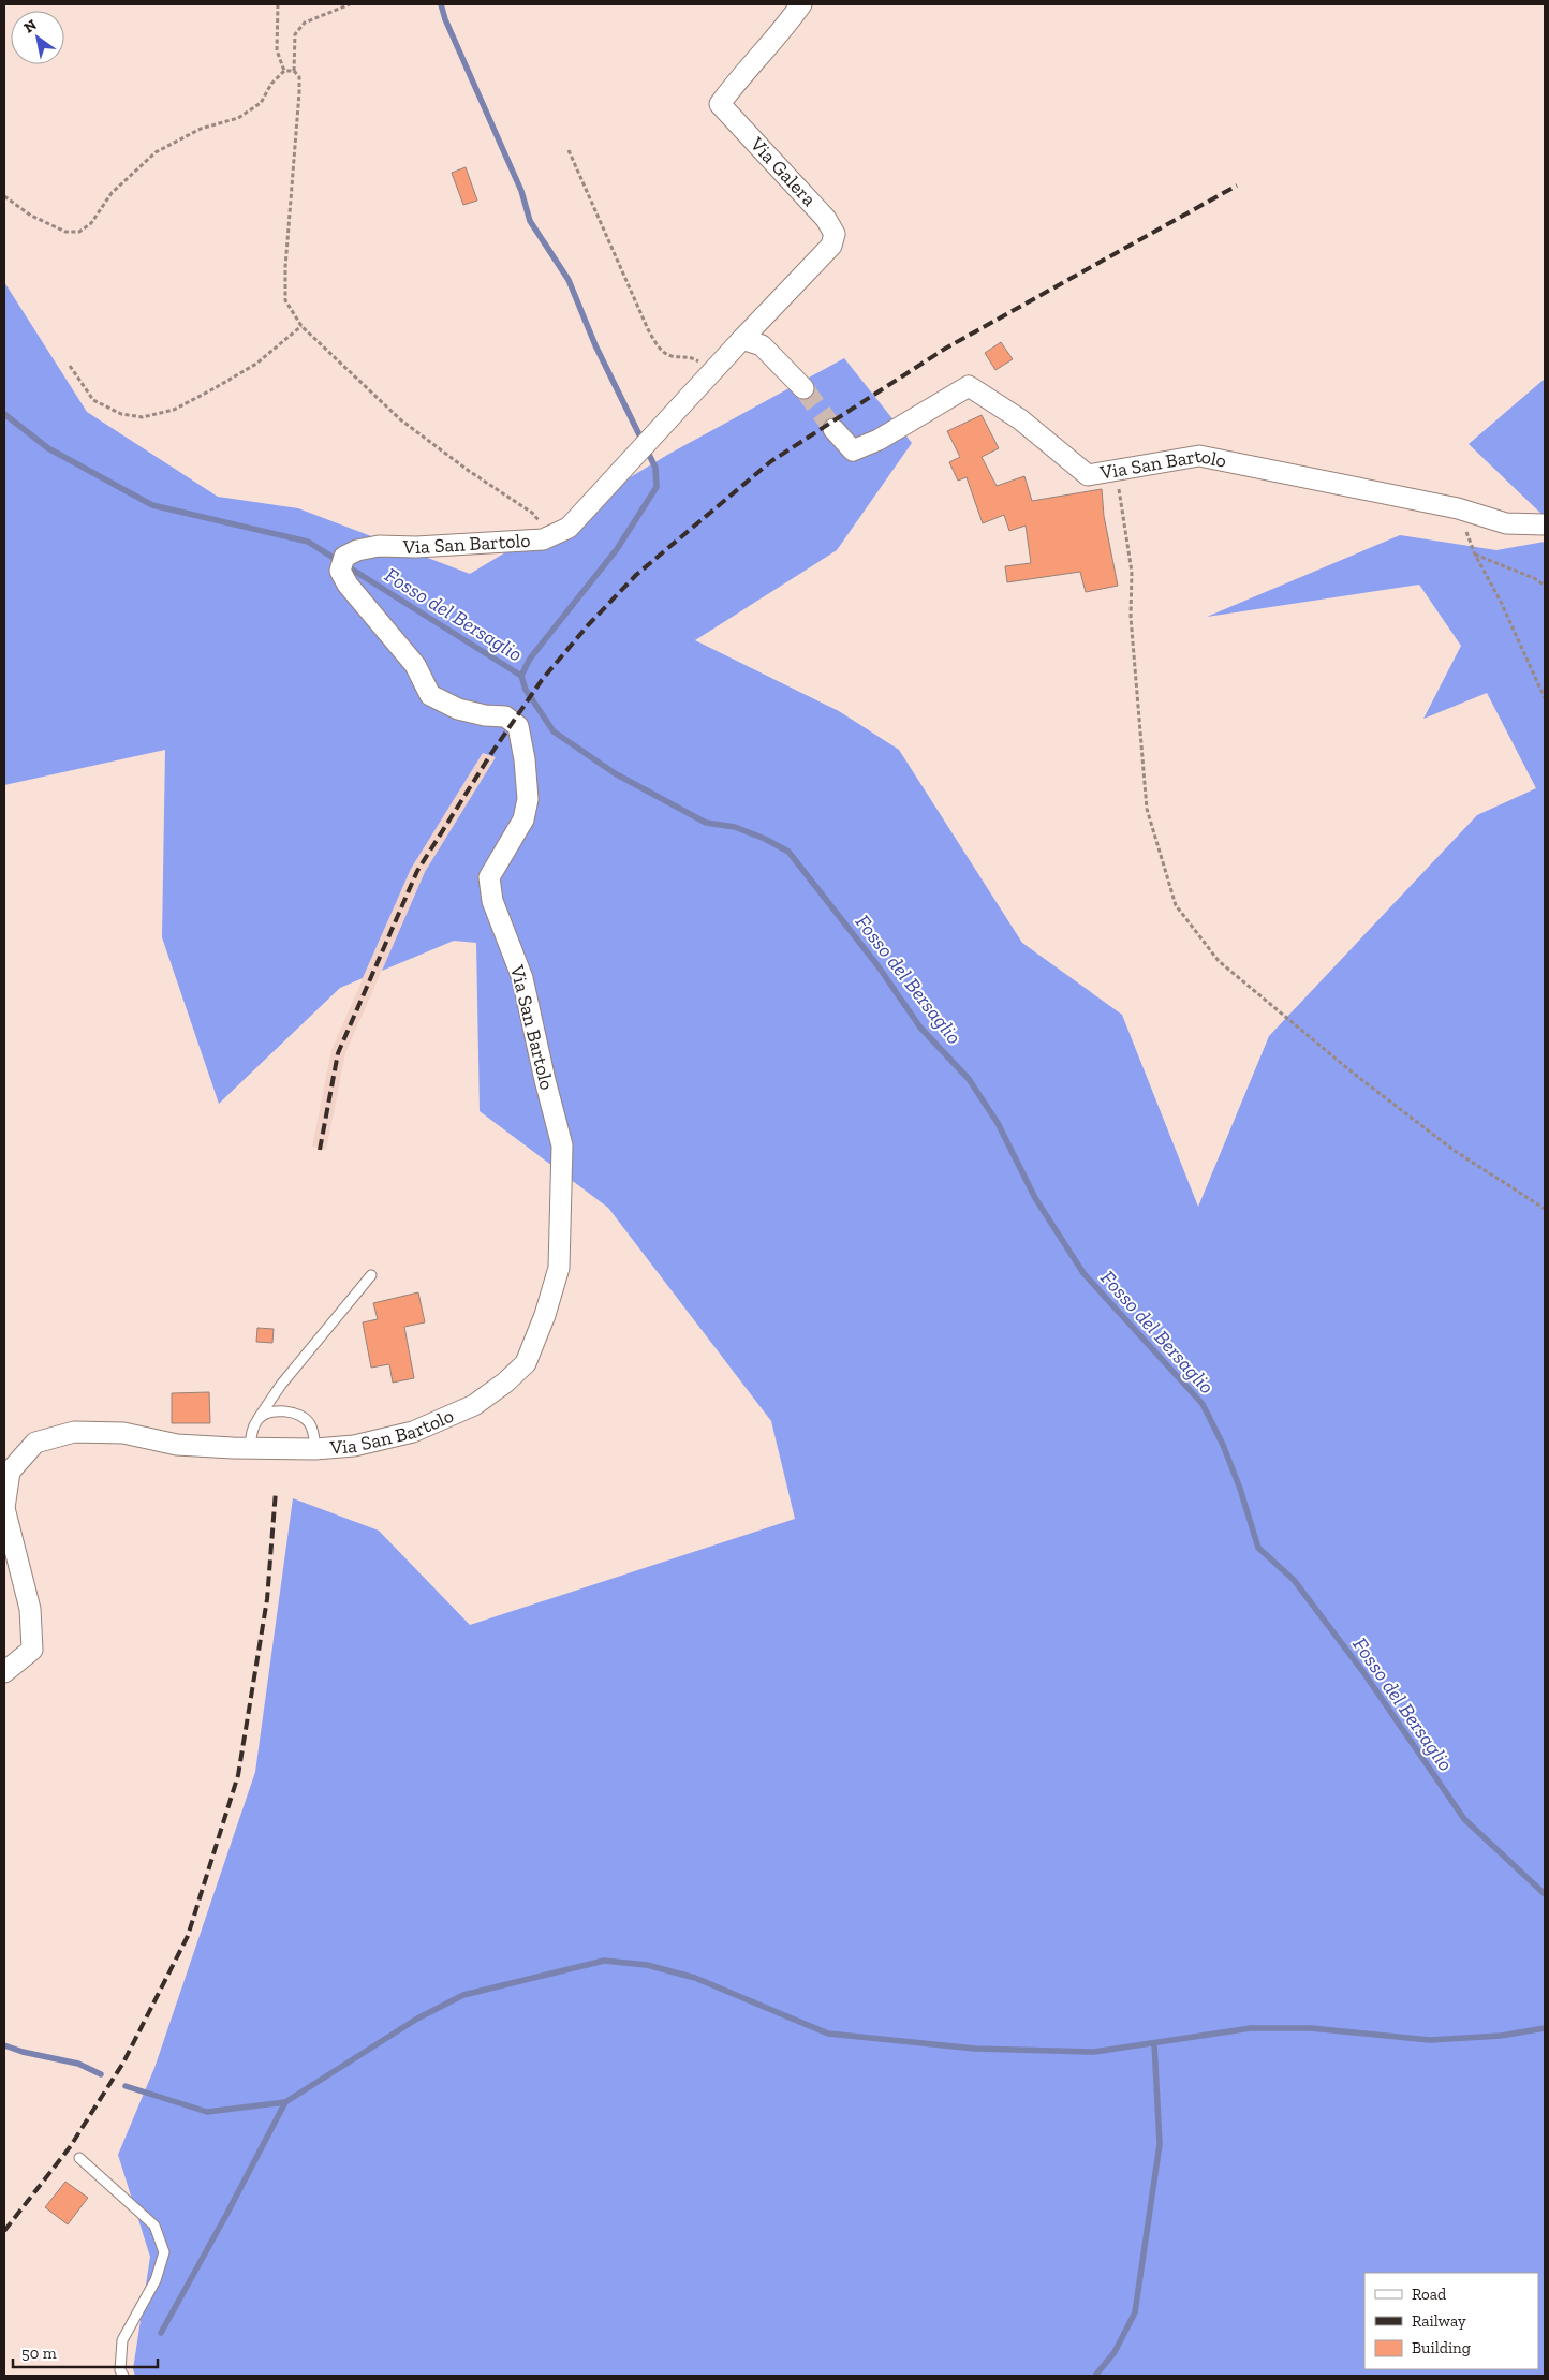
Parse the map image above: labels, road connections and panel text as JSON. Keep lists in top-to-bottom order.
{
  "streets": {
    "street": ["Via Galera", "Via San Bartolo"]
  },
  "crossings": [
    ["Via Galera", "Via San Bartolo"]
  ],
  "water": ["Fosso del Bersaglio"],
  "legend": ["Road", "Railway", "Building"],
  "scale_bar": "50 m",
  "north": "top left"
}
